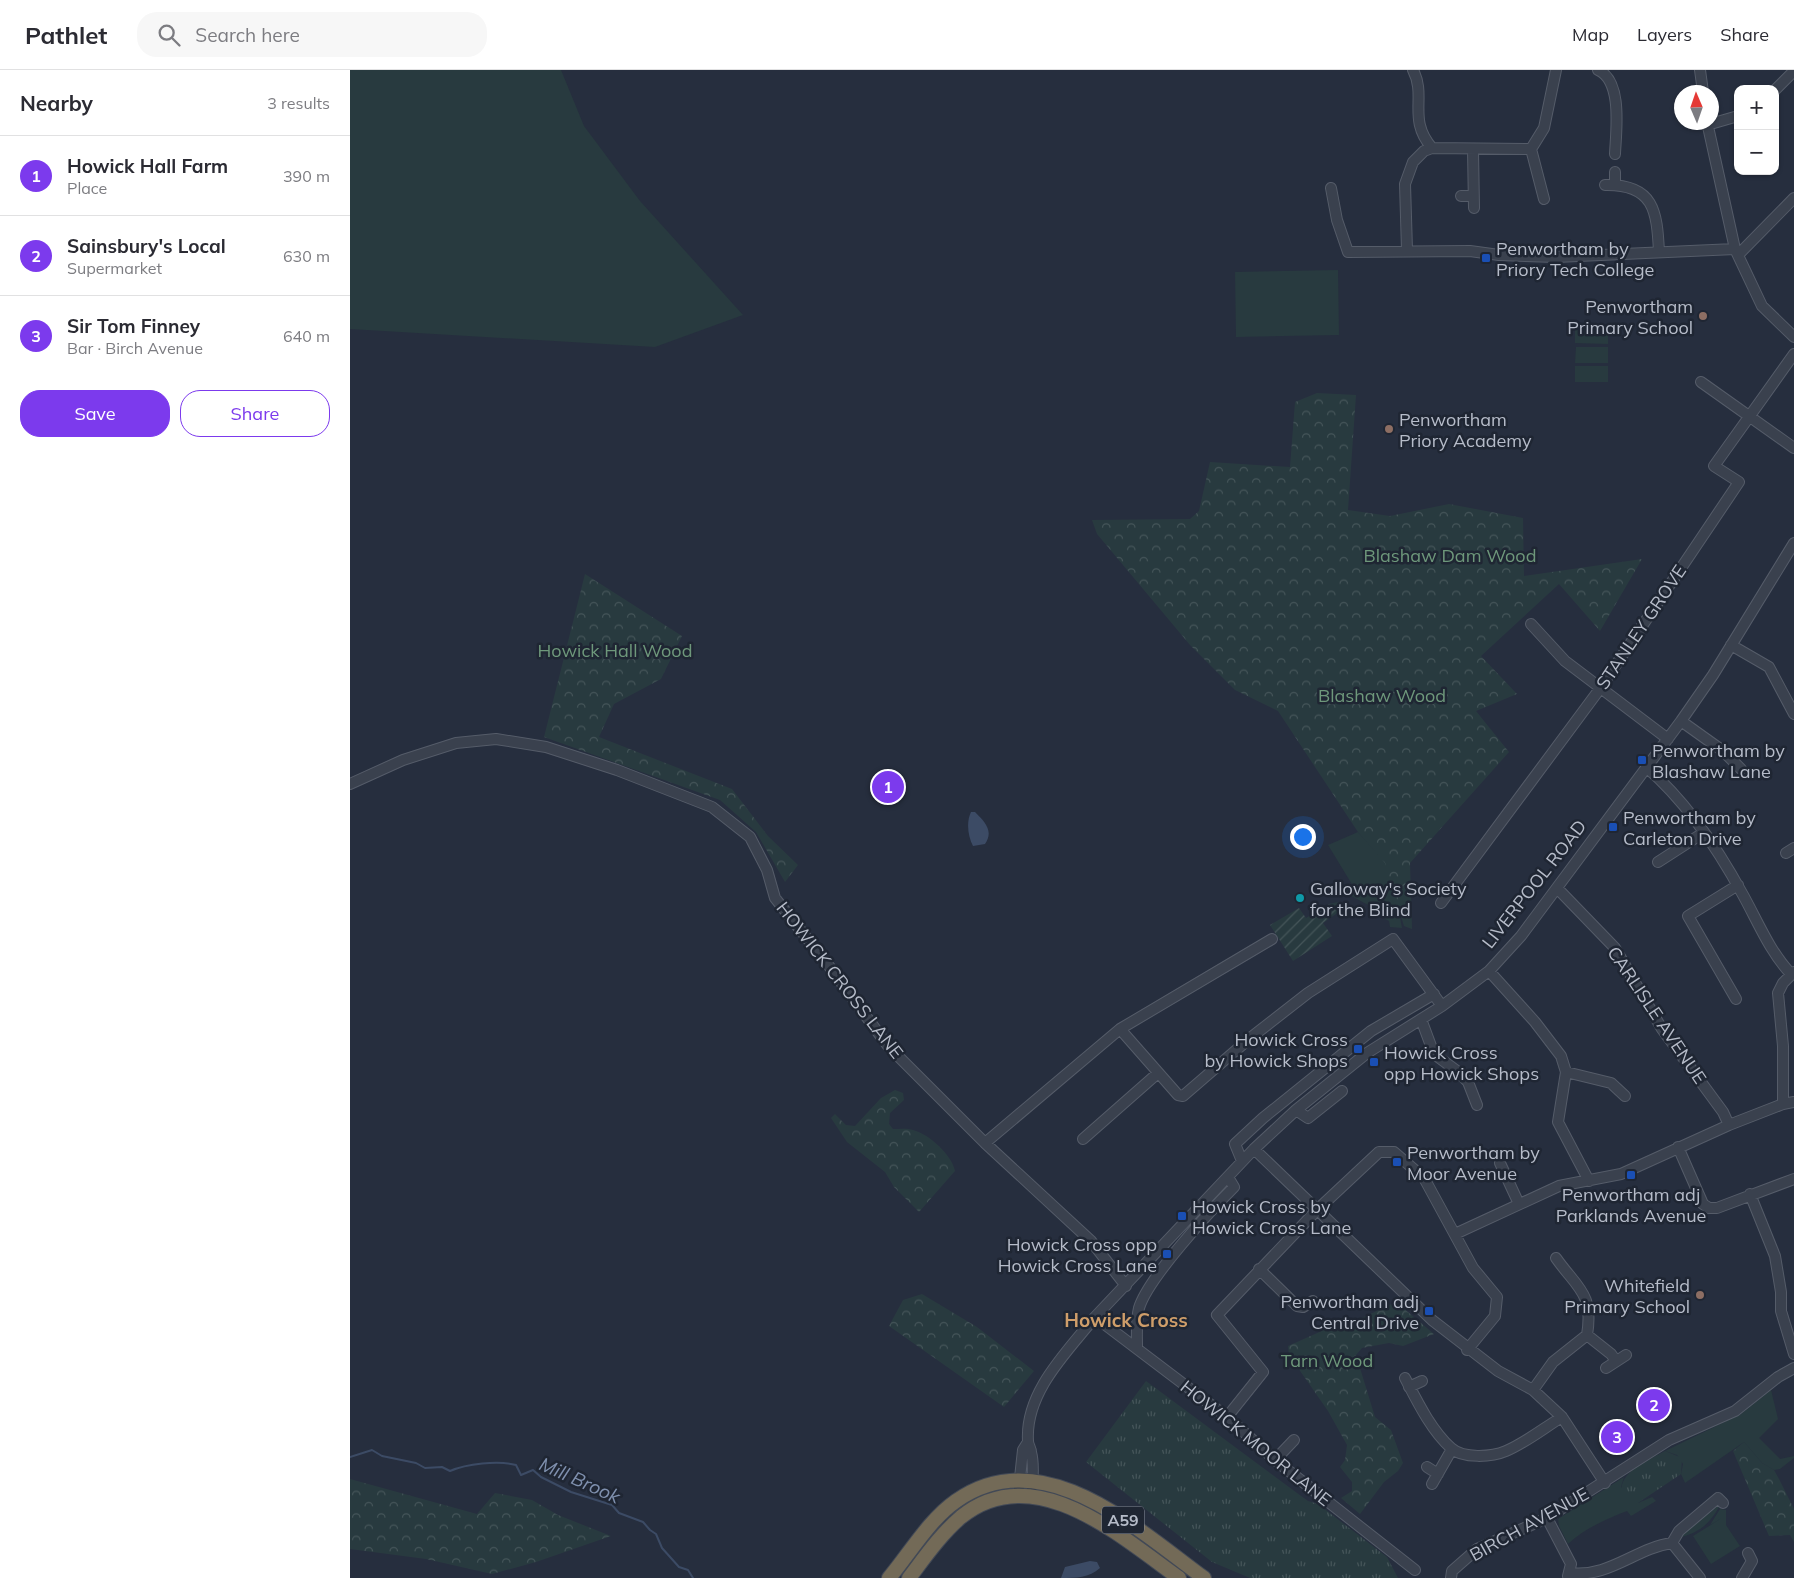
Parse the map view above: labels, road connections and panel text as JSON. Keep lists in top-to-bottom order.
{
  "streets": {
    "highway": ["A59"],
    "street": [
      "STANLEY GROVE",
      "LIVERPOOL ROAD",
      "HOWICK CROSS LANE",
      "CARLISLE AVENUE",
      "HOWICK MOOR LANE",
      "BIRCH AVENUE"
    ]
  },
  "crossings": [
    ["LIVERPOOL ROAD", "HOWICK CROSS LANE"],
    ["LIVERPOOL ROAD", "CARLISLE AVENUE"],
    ["LIVERPOOL ROAD", "HOWICK MOOR LANE"],
    ["LIVERPOOL ROAD", "A59"]
  ],
  "districts": ["Howick Cross"],
  "water": ["Mill Brook"],
  "parks": [
    "Blashaw Dam Wood",
    "Howick Hall Wood",
    "Blashaw Wood",
    "Tarn Wood"
  ],
  "places": {
    "transit": [
      "Penwortham by Priory Tech College",
      "Penwortham by Blashaw Lane",
      "Penwortham by Carleton Drive",
      "Howick Cross by Howick Shops",
      "Howick Cross opp Howick Shops",
      "Penwortham by Moor Avenue",
      "Penwortham adj Parklands Avenue",
      "Howick Cross by Howick Cross Lane",
      "Howick Cross opp Howick Cross Lane",
      "Penwortham adj Central Drive"
    ],
    "other": [
      "Penwortham Primary School",
      "Penwortham Priory Academy",
      "Galloway's Society for the Blind",
      "Whitefield Primary School"
    ]
  },
  "north": "top",
  "page": {
    "header": "Pathlet",
    "search": "Search here",
    "nav": ["Map", "Layers", "Share"],
    "heading": ["Nearby", "3 results"],
    "map_buttons": ["+", "−"],
    "list": [
      {
        "mark": "1",
        "name": "Howick Hall Farm",
        "note": "Place",
        "value": "390 m"
      },
      {
        "mark": "2",
        "name": "Sainsbury's Local",
        "note": "Supermarket",
        "value": "630 m"
      },
      {
        "mark": "3",
        "name": "Sir Tom Finney",
        "note": "Bar · Birch Avenue",
        "value": "640 m"
      }
    ],
    "buttons": ["Save", "Share"],
    "pins": ["1", "2", "3"]
  }
}
